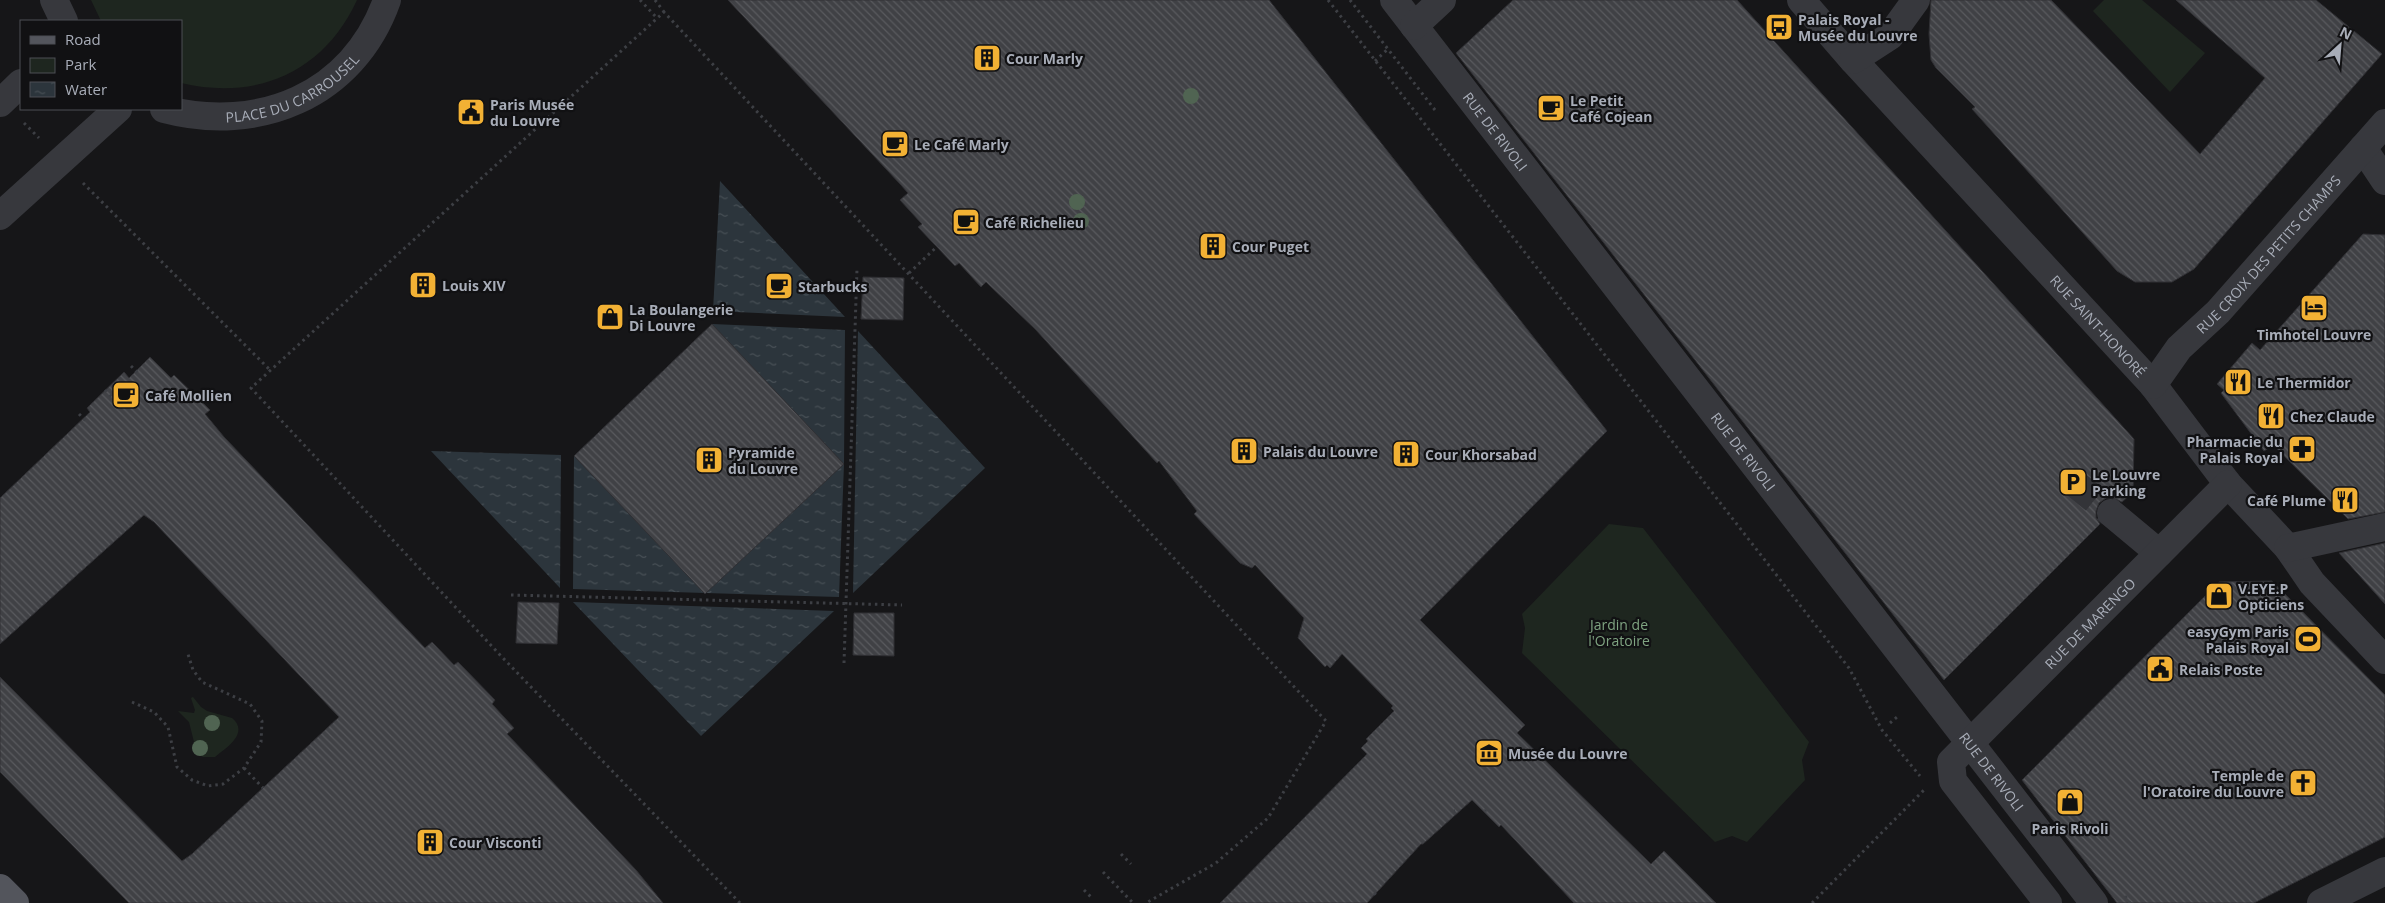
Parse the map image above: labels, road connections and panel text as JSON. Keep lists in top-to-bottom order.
{
  "streets": {
    "street": [
      "PLACE DU CARROUSEL",
      "RUE DE RIVOLI",
      "RUE CROIX DES PETITS CHAMPS",
      "RUE SAINT-HONORÉ",
      "RUE DE MARENGO"
    ]
  },
  "crossings": [
    ["RUE DE RIVOLI", "RUE DE MARENGO"],
    ["RUE CROIX DES PETITS CHAMPS", "RUE SAINT-HONORÉ"],
    ["RUE SAINT-HONORÉ", "RUE DE MARENGO"]
  ],
  "parks": ["Jardin de l'Oratoire"],
  "places": {
    "bus stop": ["Palais Royal - Musée du Louvre"],
    "building": [
      "Cour Marly",
      "Cour Puget",
      "Louis XIV",
      "Palais du Louvre",
      "Cour Khorsabad",
      "Pyramide du Louvre",
      "Cour Visconti"
    ],
    "cafe": [
      "Le Petit Café Cojean",
      "Le Café Marly",
      "Café Richelieu",
      "Starbucks",
      "Café Mollien"
    ],
    "public building": ["Paris Musée du Louvre", "Relais Poste"],
    "hotel": ["Timhotel Louvre"],
    "shop": ["La Boulangerie Di Louvre", "V.EYE.P Opticiens", "Paris Rivoli"],
    "restaurant": ["Le Thermidor", "Chez Claude", "Café Plume"],
    "pharmacy": ["Pharmacie du Palais Royal"],
    "parking": ["Le Louvre Parking"],
    "sports": ["easyGym Paris Palais Royal"],
    "museum": ["Musée du Louvre"],
    "church": ["Temple de l'Oratoire du Louvre"]
  },
  "legend": ["Road", "Park", "Water"],
  "north": "top right"
}
